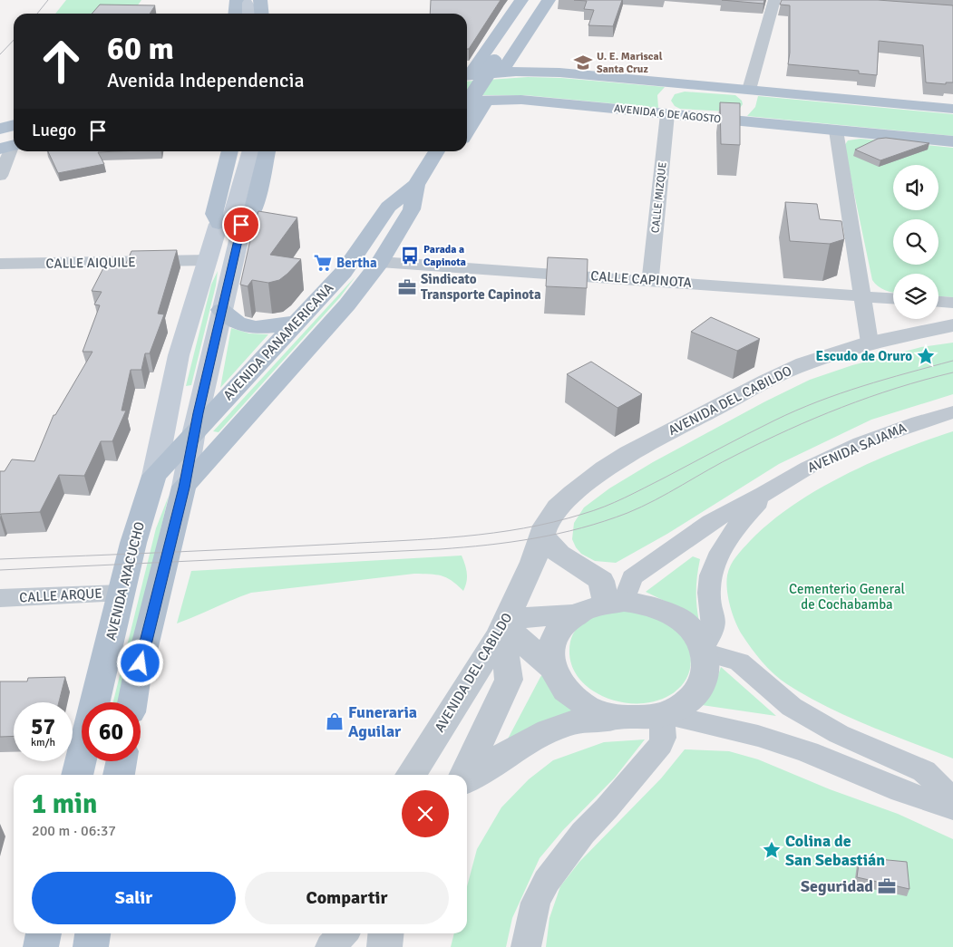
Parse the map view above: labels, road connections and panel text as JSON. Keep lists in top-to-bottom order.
{
  "streets": {
    "main road": ["AVENIDA 6 DE AGOSTO", "AVENIDA PANAMERICANA", "AVENIDA AYACUCHO"],
    "street": [
      "CALLE MIZQUE",
      "CALLE AIQUILE",
      "CALLE CAPINOTA",
      "AVENIDA DEL CABILDO",
      "AVENIDA SAJAMA",
      "CALLE ARQUE"
    ]
  },
  "crossings": [
    ["AVENIDA 6 DE AGOSTO", "CALLE MIZQUE"],
    ["CALLE MIZQUE", "CALLE CAPINOTA"],
    ["CALLE CAPINOTA", "AVENIDA PANAMERICANA"],
    ["AVENIDA PANAMERICANA", "AVENIDA AYACUCHO"],
    ["AVENIDA AYACUCHO", "CALLE ARQUE"]
  ],
  "parks": ["Cementerio General de Cochabamba"],
  "places": {
    "school or university": ["U. E. Mariscal Santa Cruz"],
    "bus stop": ["Parada a Capinota"],
    "supermarket": ["Bertha"],
    "office": ["Sindicato Transporte Capinota", "Seguridad"],
    "place": ["Escudo de Oruro", "Colina de San Sebastián"],
    "shop": ["Funeraria Aguilar"]
  },
  "page": {
    "turn": ["60 m", "Avenida Independencia"],
    "then": "Luego",
    "speed": "57 km/h",
    "limit": "60",
    "heading": ["1 min", "200 m · 06:37"],
    "buttons": ["Salir", "Compartir"]
  }
}
